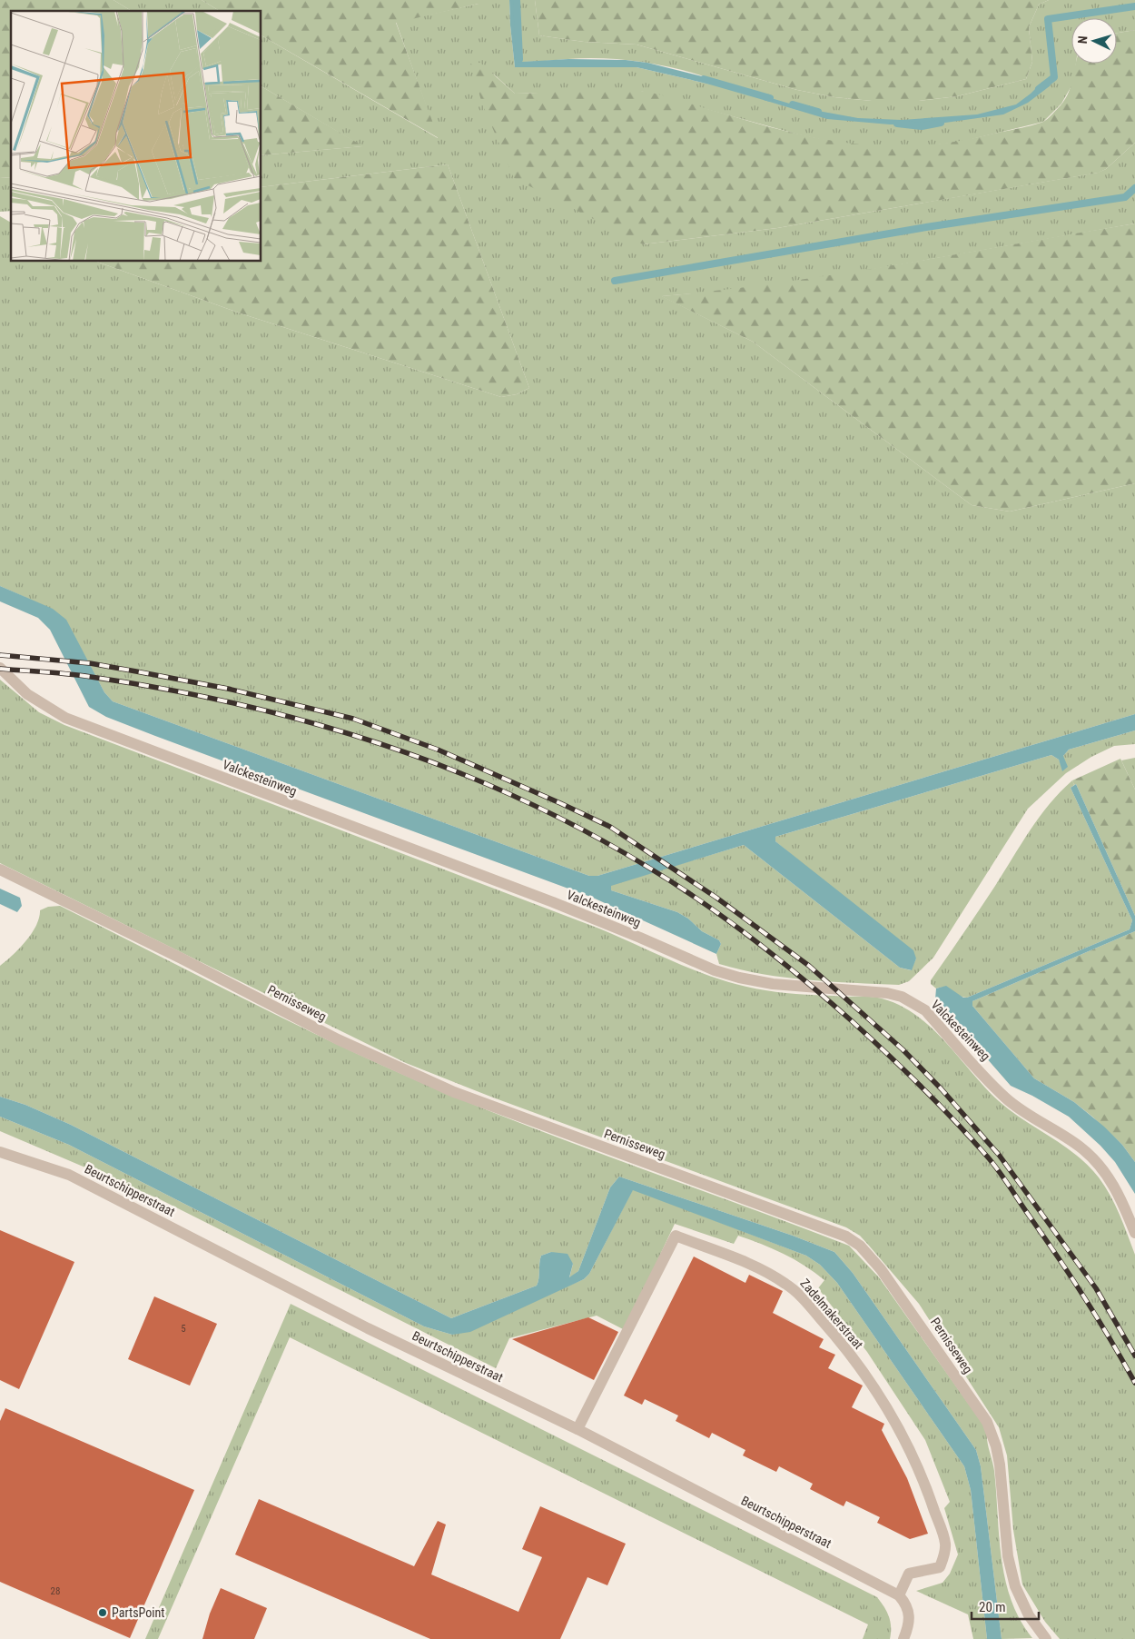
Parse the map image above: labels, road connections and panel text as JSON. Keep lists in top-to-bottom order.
{
  "streets": {
    "street": [
      "Valckesteinweg",
      "Pernisseweg",
      "Beurtschipperstraat",
      "Zadelmakerstraat"
    ]
  },
  "crossings": [
    ["Beurtschipperstraat", "Zadelmakerstraat"]
  ],
  "places": ["PartsPoint"],
  "house_numbers": ["5", "28"],
  "scale_bar": "20 m",
  "north": "left"
}
